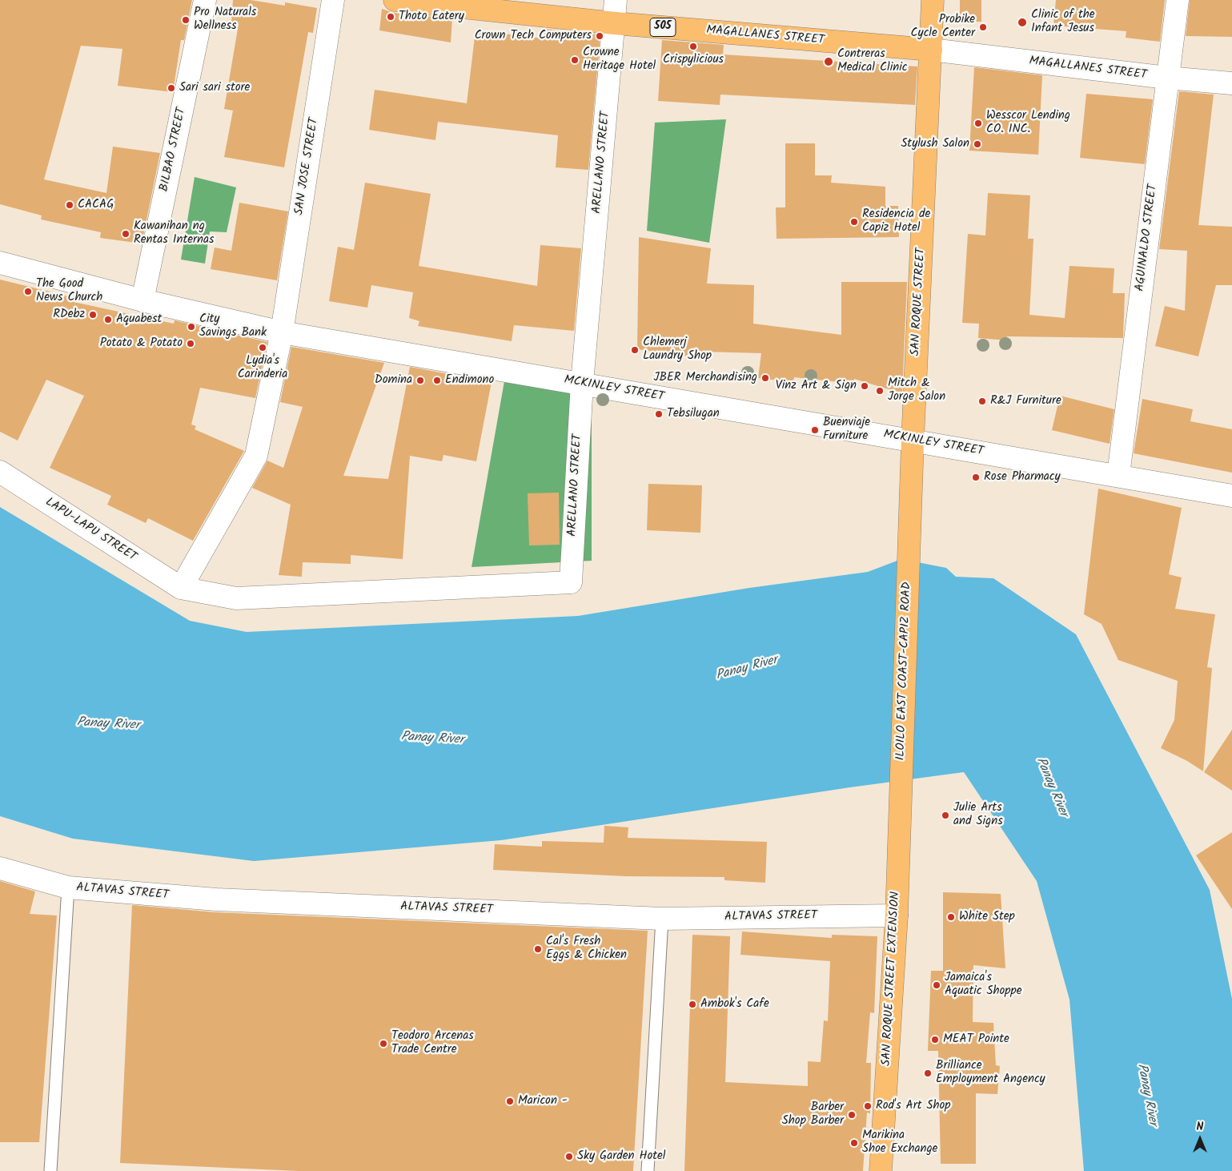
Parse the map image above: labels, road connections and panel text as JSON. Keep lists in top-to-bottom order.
{
  "streets": {
    "main road": [
      "505",
      "MAGALLANES STREET",
      "SAN ROQUE STREET",
      "ILOILO EAST COAST-CAPIZ ROAD",
      "SAN ROQUE STREET EXTENSION"
    ],
    "street": [
      "BILBAO STREET",
      "ARELLANO STREET",
      "SAN JOSE STREET",
      "AGUINALDO STREET",
      "MCKINLEY STREET",
      "LAPU-LAPU STREET",
      "ALTAVAS STREET"
    ]
  },
  "crossings": [
    ["MAGALLANES STREET", "ARELLANO STREET"],
    ["MAGALLANES STREET", "AGUINALDO STREET"],
    ["MAGALLANES STREET", "SAN ROQUE STREET"],
    ["BILBAO STREET", "MCKINLEY STREET"],
    ["ARELLANO STREET", "SAN JOSE STREET"],
    ["ARELLANO STREET", "MCKINLEY STREET"],
    ["ARELLANO STREET", "LAPU-LAPU STREET"],
    ["SAN JOSE STREET", "MCKINLEY STREET"],
    ["SAN JOSE STREET", "LAPU-LAPU STREET"],
    ["AGUINALDO STREET", "MCKINLEY STREET"],
    ["SAN ROQUE STREET", "MCKINLEY STREET"],
    ["SAN ROQUE STREET", "ILOILO EAST COAST-CAPIZ ROAD"],
    ["ILOILO EAST COAST-CAPIZ ROAD", "SAN ROQUE STREET EXTENSION"],
    ["ALTAVAS STREET", "SAN ROQUE STREET EXTENSION"]
  ],
  "water": ["Panay River"],
  "places": [
    "Thoto Eatery",
    "Pro Naturals Wellness",
    "Clinic of the Infant Jesus",
    "Probike Cycle Center",
    "Crown Tech Computers",
    "Crispylicious",
    "Crowne Heritage Hotel",
    "Contreras Medical Clinic",
    "Sari sari store",
    "Wesscor Lending CO. INC.",
    "Stylush Salon",
    "CACAG",
    "Residencia de Capiz Hotel",
    "Kawanihan ng Rentas Internas",
    "The Good News Church",
    "RDebz",
    "Aquabest",
    "City Savings Bank",
    "Potato & Potato",
    "Lydia's Carinderia",
    "Chlemerj Laundry Shop",
    "JBER Merchandising",
    "Domina",
    "Endimono",
    "Vinz Art & Sign",
    "Mitch & Jorge Salon",
    "R&J Furniture",
    "Tebsilugan",
    "Buenviaje Furniture",
    "Rose Pharmacy",
    "Julie Arts and Signs",
    "White Step",
    "Cal's Fresh Eggs & Chicken",
    "Jamaica's Aquatic Shoppe",
    "Ambok's Cafe",
    "MEAT Pointe",
    "Teodoro Arcenas Trade Centre",
    "Brilliance Employment Angency",
    "Maricon -",
    "Rod's Art Shop",
    "Barber Shop Barber",
    "Marikina Shoe Exchange",
    "Sky Garden Hotel"
  ],
  "north": "top"
}
